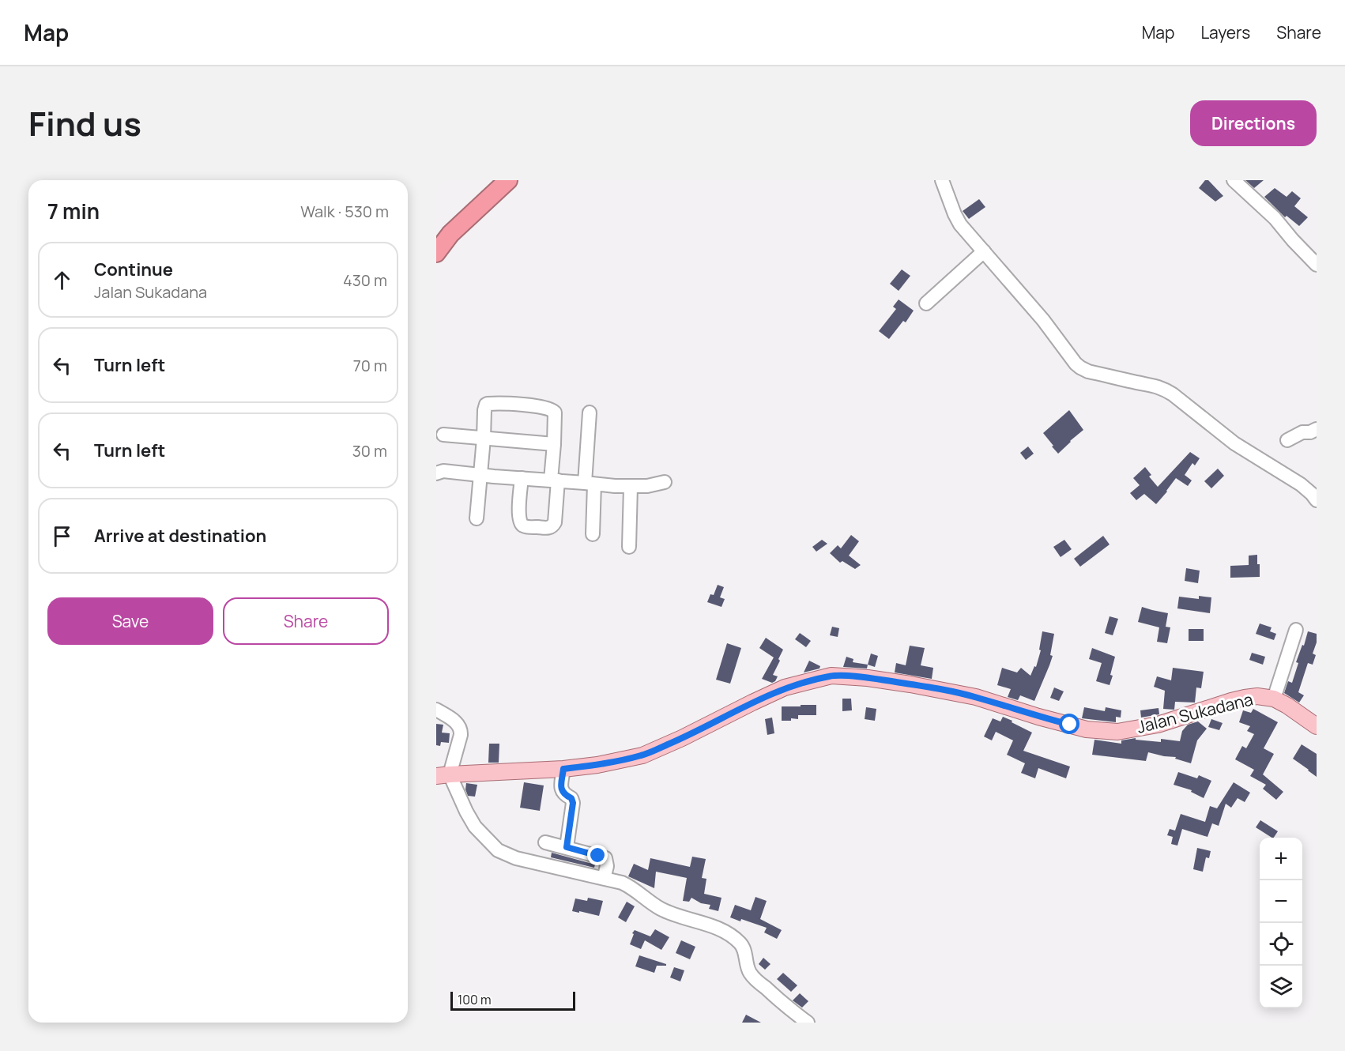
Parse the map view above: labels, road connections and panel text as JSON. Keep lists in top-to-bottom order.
{
  "streets": {
    "main road": ["Jalan Sukadana"]
  },
  "scale_bar": "100 m",
  "page": {
    "header": "Map",
    "nav": ["Map", "Layers", "Share"],
    "title": "Find us",
    "buttons": [
      "Directions",
      ["Save", "Share"]
    ],
    "heading": ["7 min", "Walk · 530 m"],
    "list": [
      ["Continue", "Jalan Sukadana", "430 m"],
      ["Turn left", "70 m"],
      ["Turn left", "30 m"],
      "Arrive at destination"
    ],
    "map_buttons": ["+", "−"],
    "scale": "100 m"
  }
}
